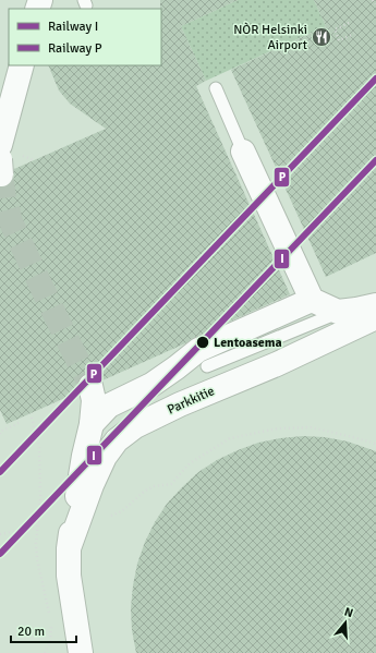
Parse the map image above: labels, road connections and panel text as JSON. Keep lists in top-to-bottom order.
{
  "streets": {
    "street": ["Parkkitie"]
  },
  "places": {
    "restaurant": ["NÒR Helsinki Airport"],
    "other": ["Lentoasema"]
  },
  "lines": ["rail line P", "rail line I"],
  "legend": ["Railway I", "Railway P"],
  "scale_bar": "20 m",
  "north": "top"
}
